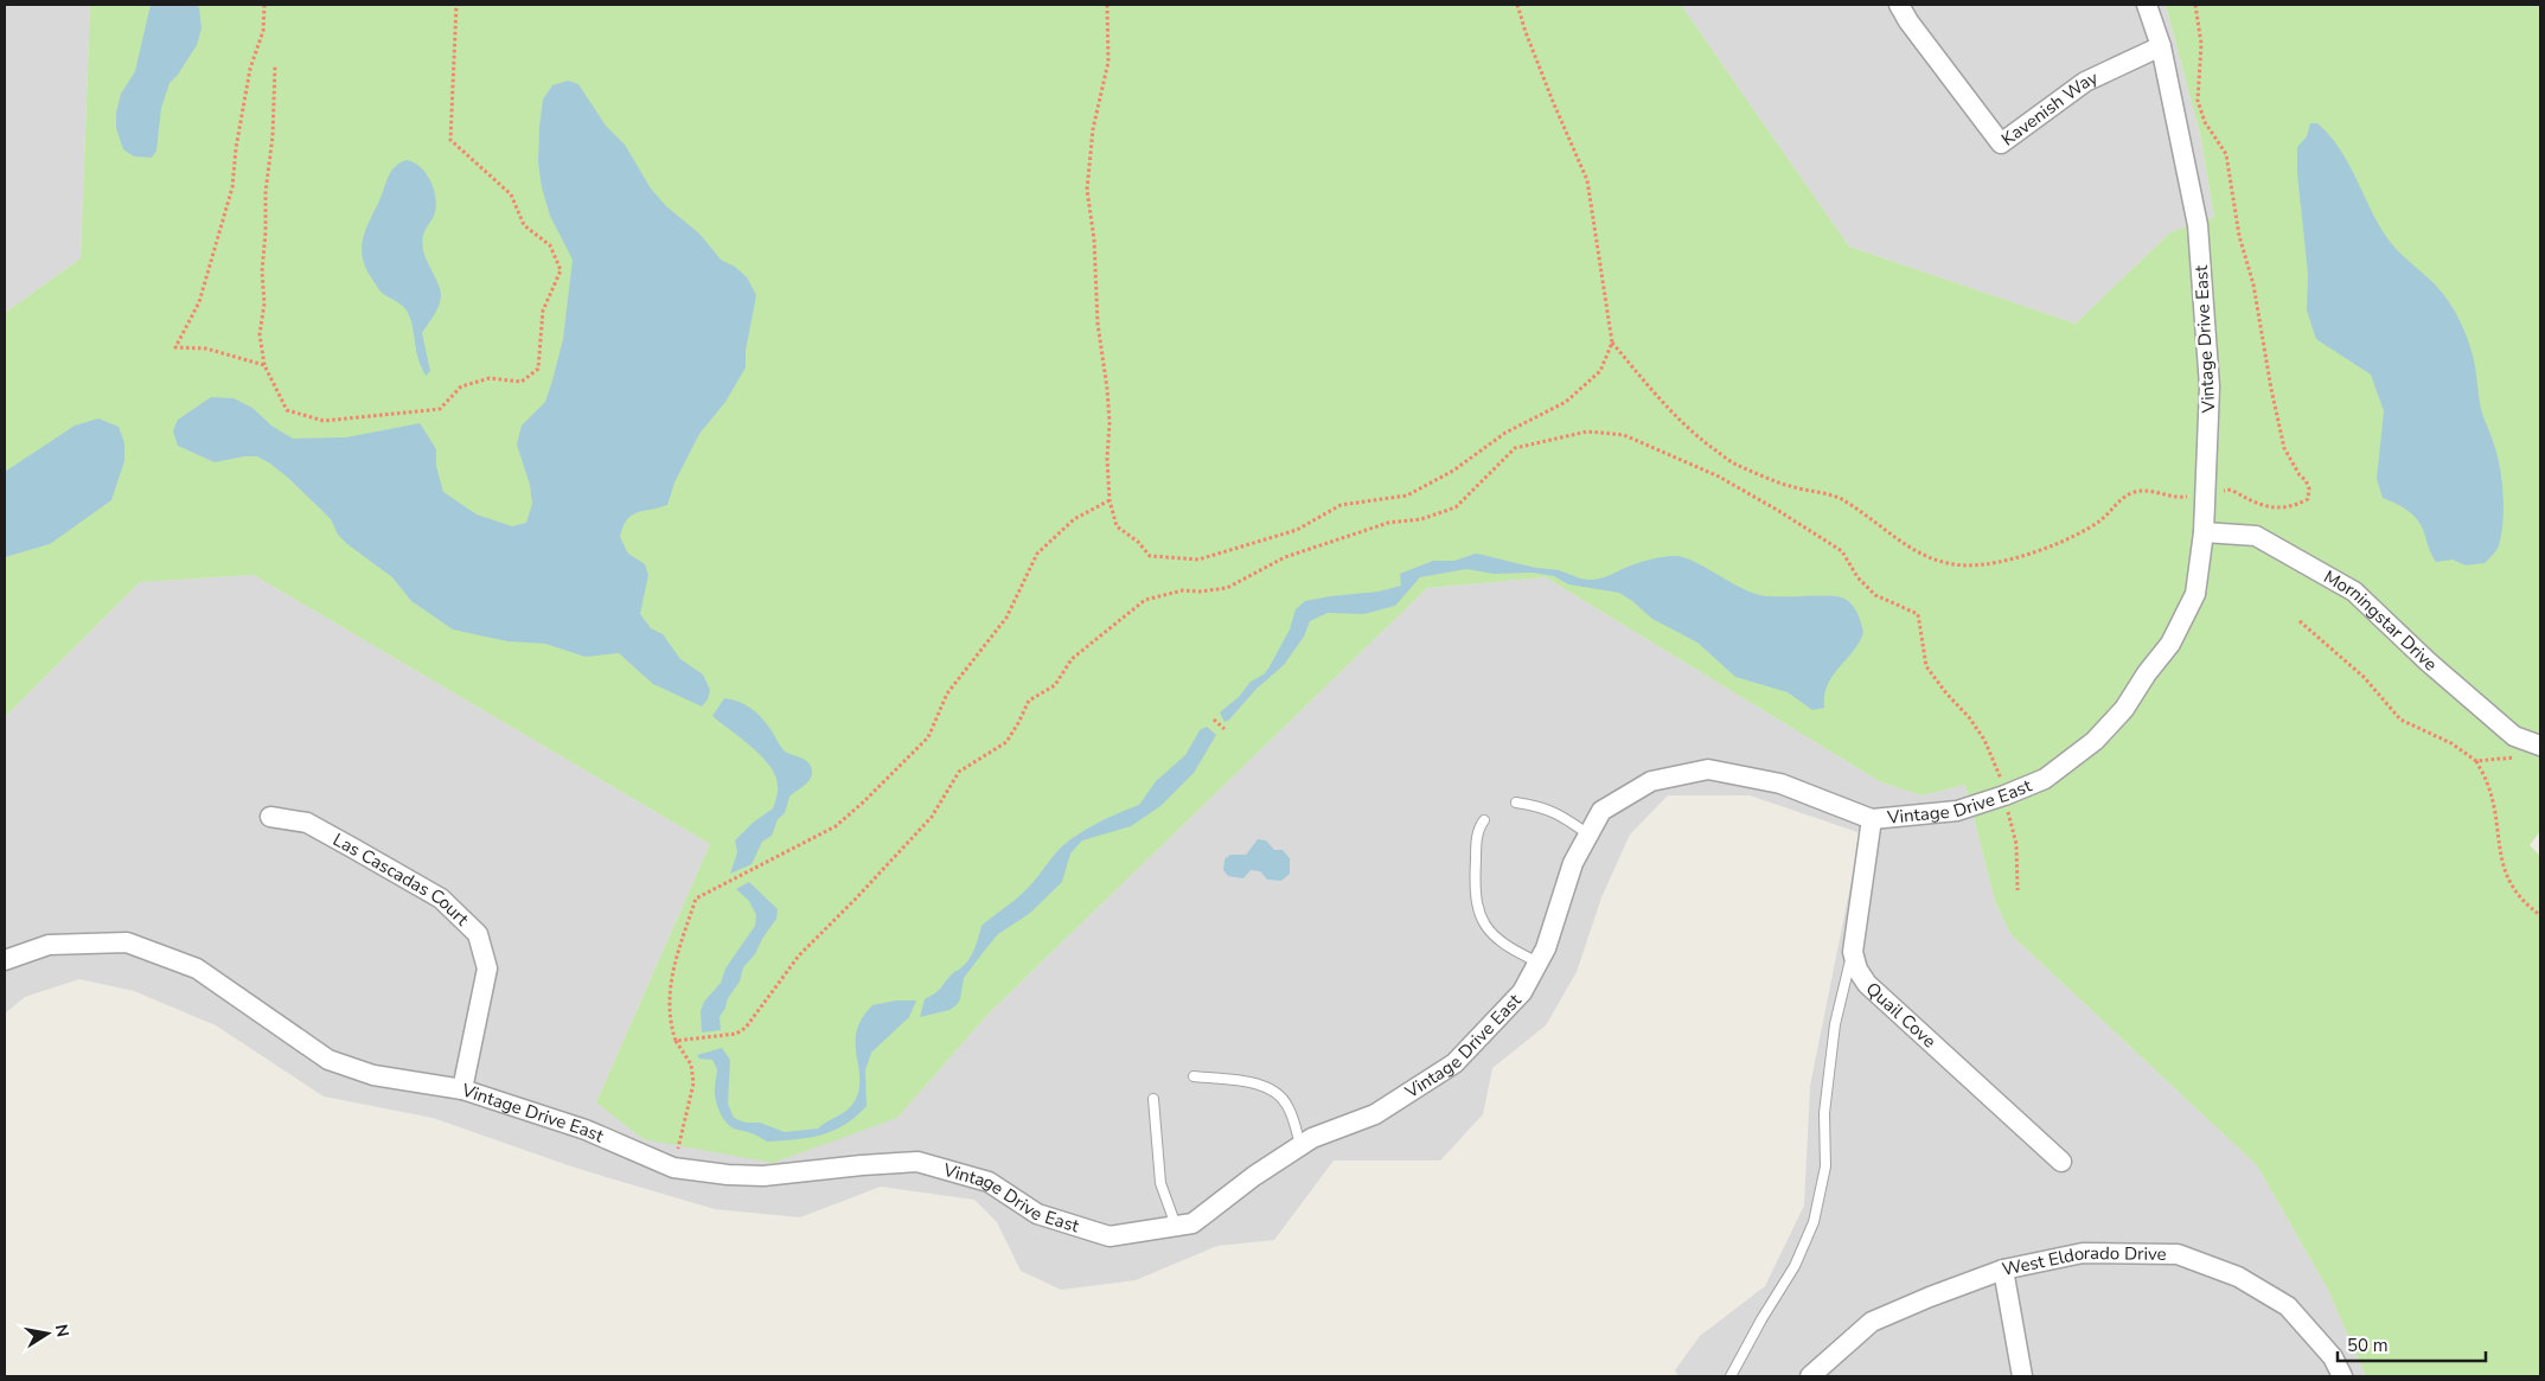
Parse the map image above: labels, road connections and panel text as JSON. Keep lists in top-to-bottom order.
{
  "streets": {
    "street": [
      "Kavenish Way",
      "Vintage Drive East",
      "Morningstar Drive",
      "Las Cascadas Court",
      "Quail Cove",
      "West Eldorado Drive"
    ]
  },
  "crossings": [
    ["Kavenish Way", "Vintage Drive East"],
    ["Vintage Drive East", "Morningstar Drive"],
    ["Vintage Drive East", "Las Cascadas Court"]
  ],
  "scale_bar": "50 m",
  "north": "right"
}
